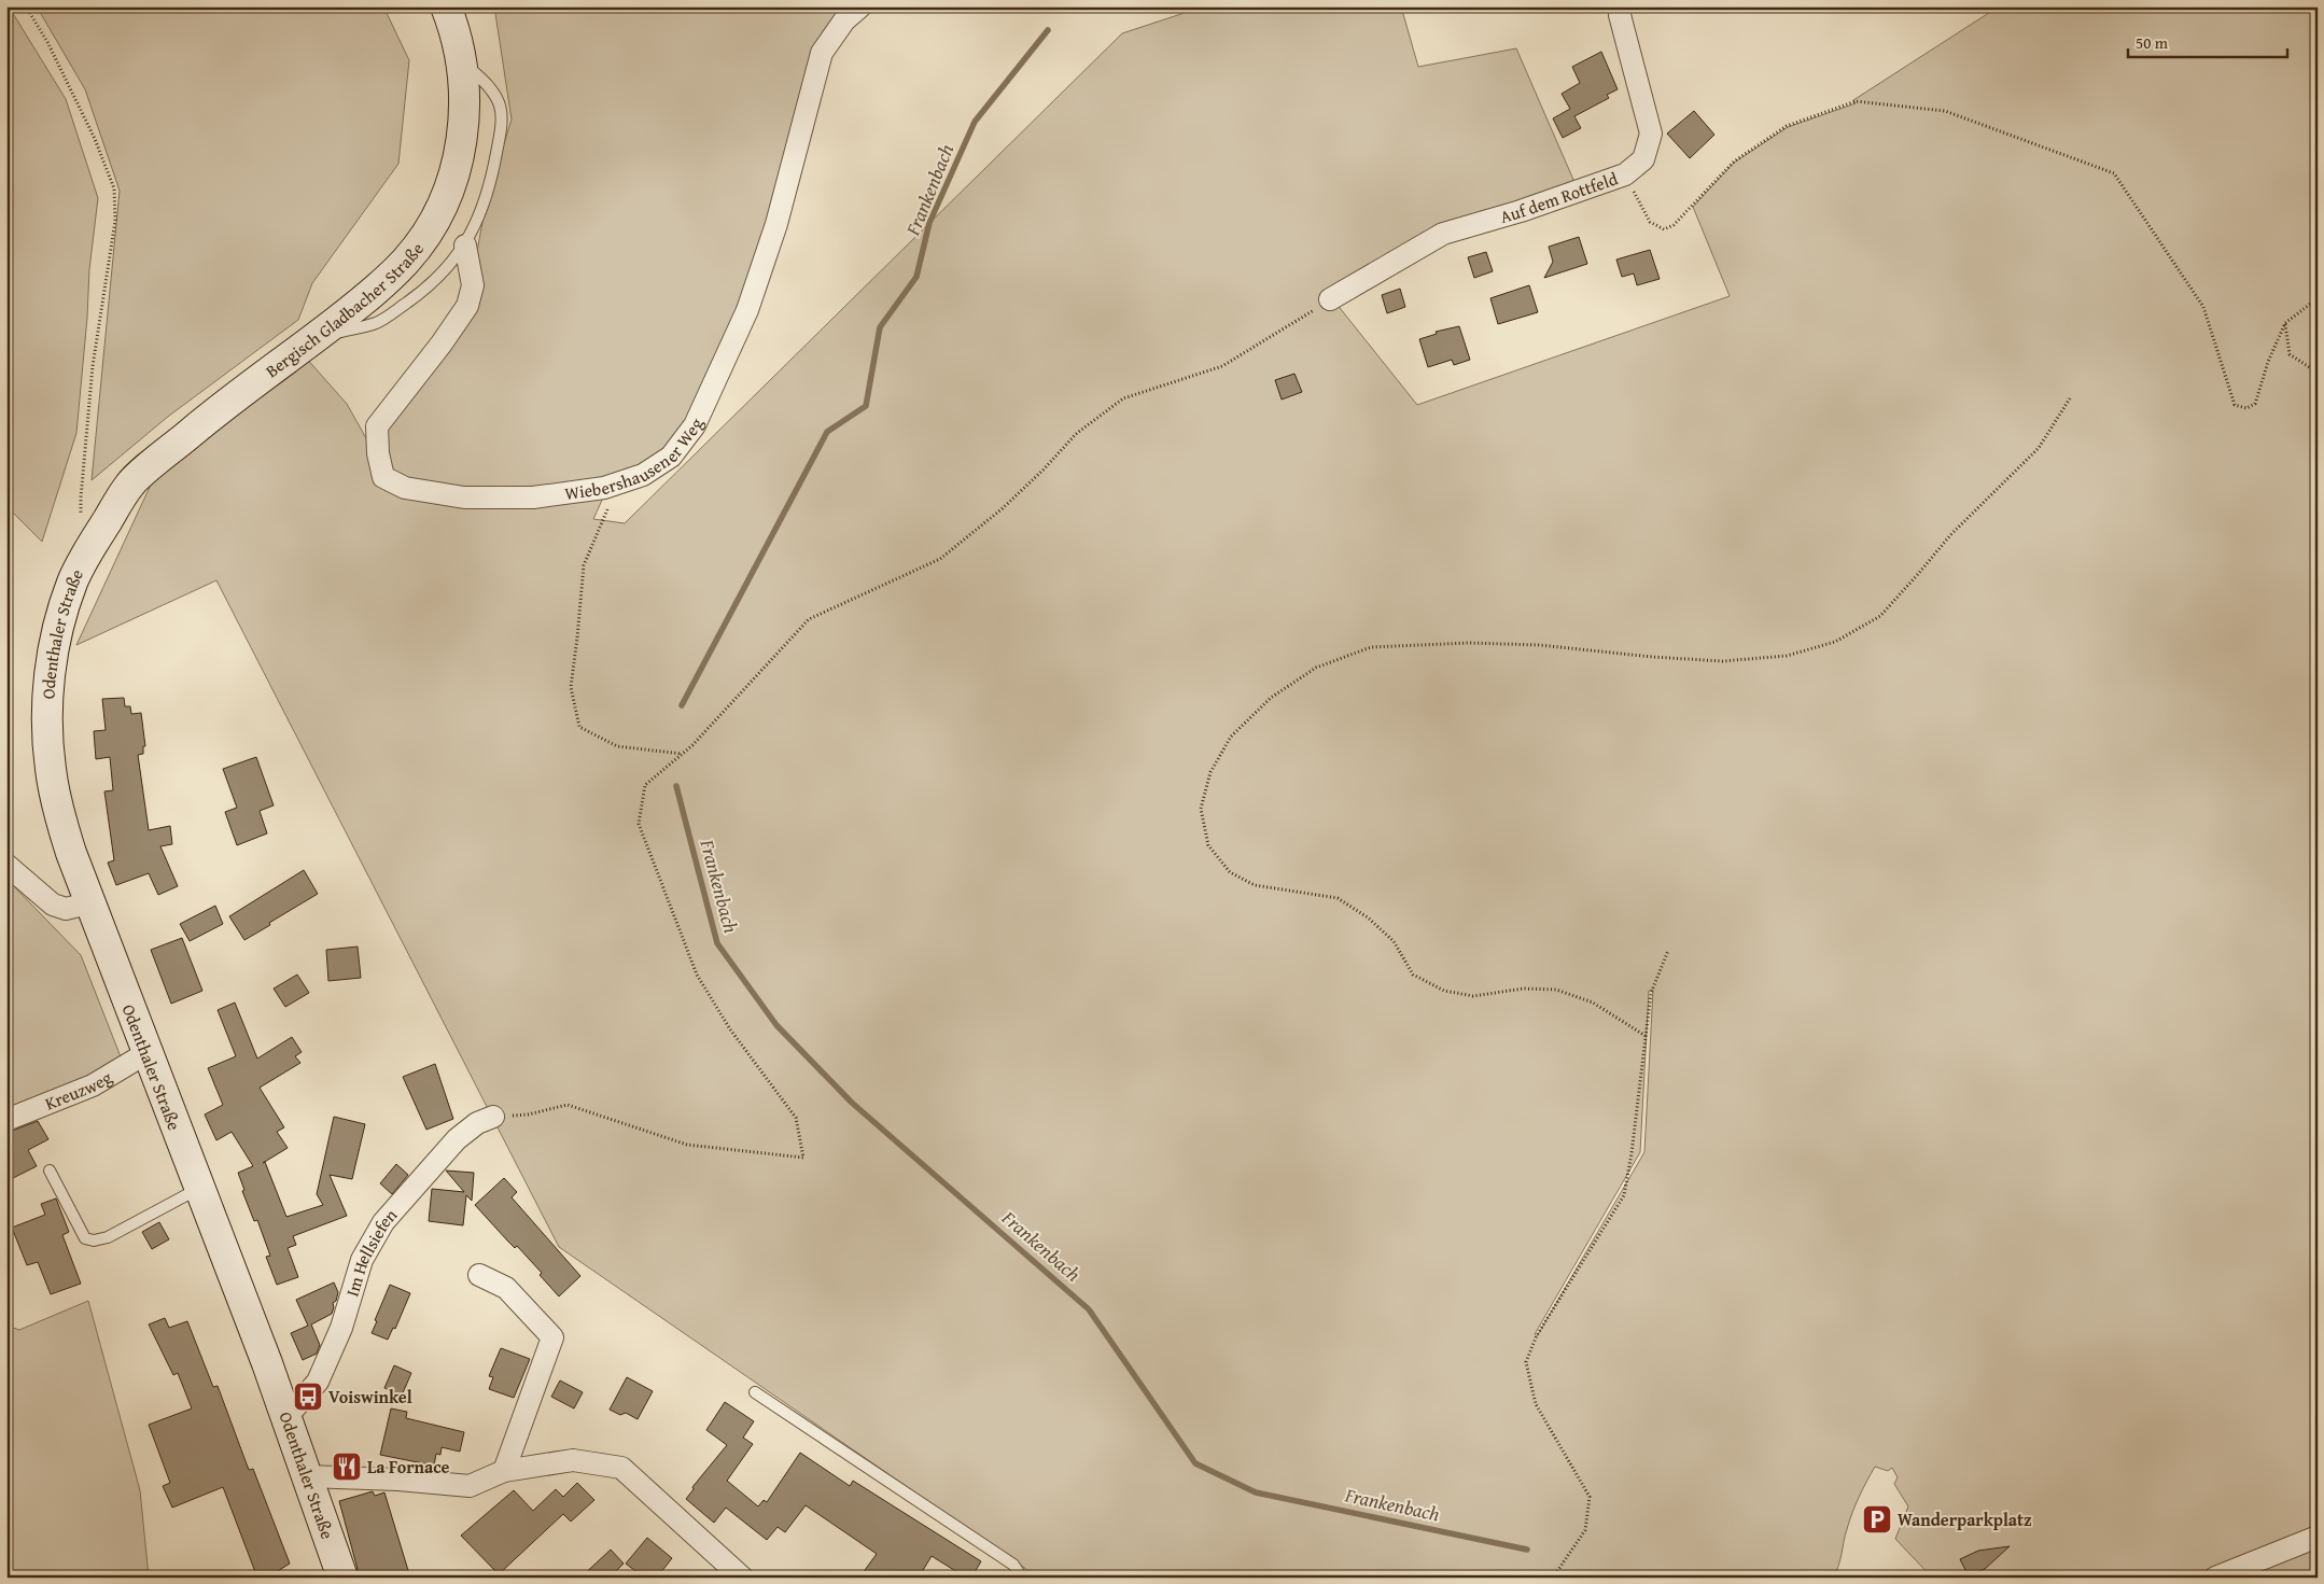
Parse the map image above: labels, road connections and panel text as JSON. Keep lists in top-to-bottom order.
{
  "streets": {
    "main road": ["Bergisch Gladbacher Straße", "Odenthaler Straße"],
    "street": [
      "Auf dem Rottfeld",
      "Wiebershausener Weg",
      "Kreuzweg",
      "Im Hellsiefen"
    ]
  },
  "crossings": [
    ["Bergisch Gladbacher Straße", "Odenthaler Straße"],
    ["Odenthaler Straße", "Kreuzweg"],
    ["Odenthaler Straße", "Im Hellsiefen"]
  ],
  "water": ["Frankenbach"],
  "places": {
    "bus stop": ["Voiswinkel"],
    "restaurant": ["La Fornace"],
    "parking": ["Wanderparkplatz"]
  },
  "scale_bar": "50 m"
}
